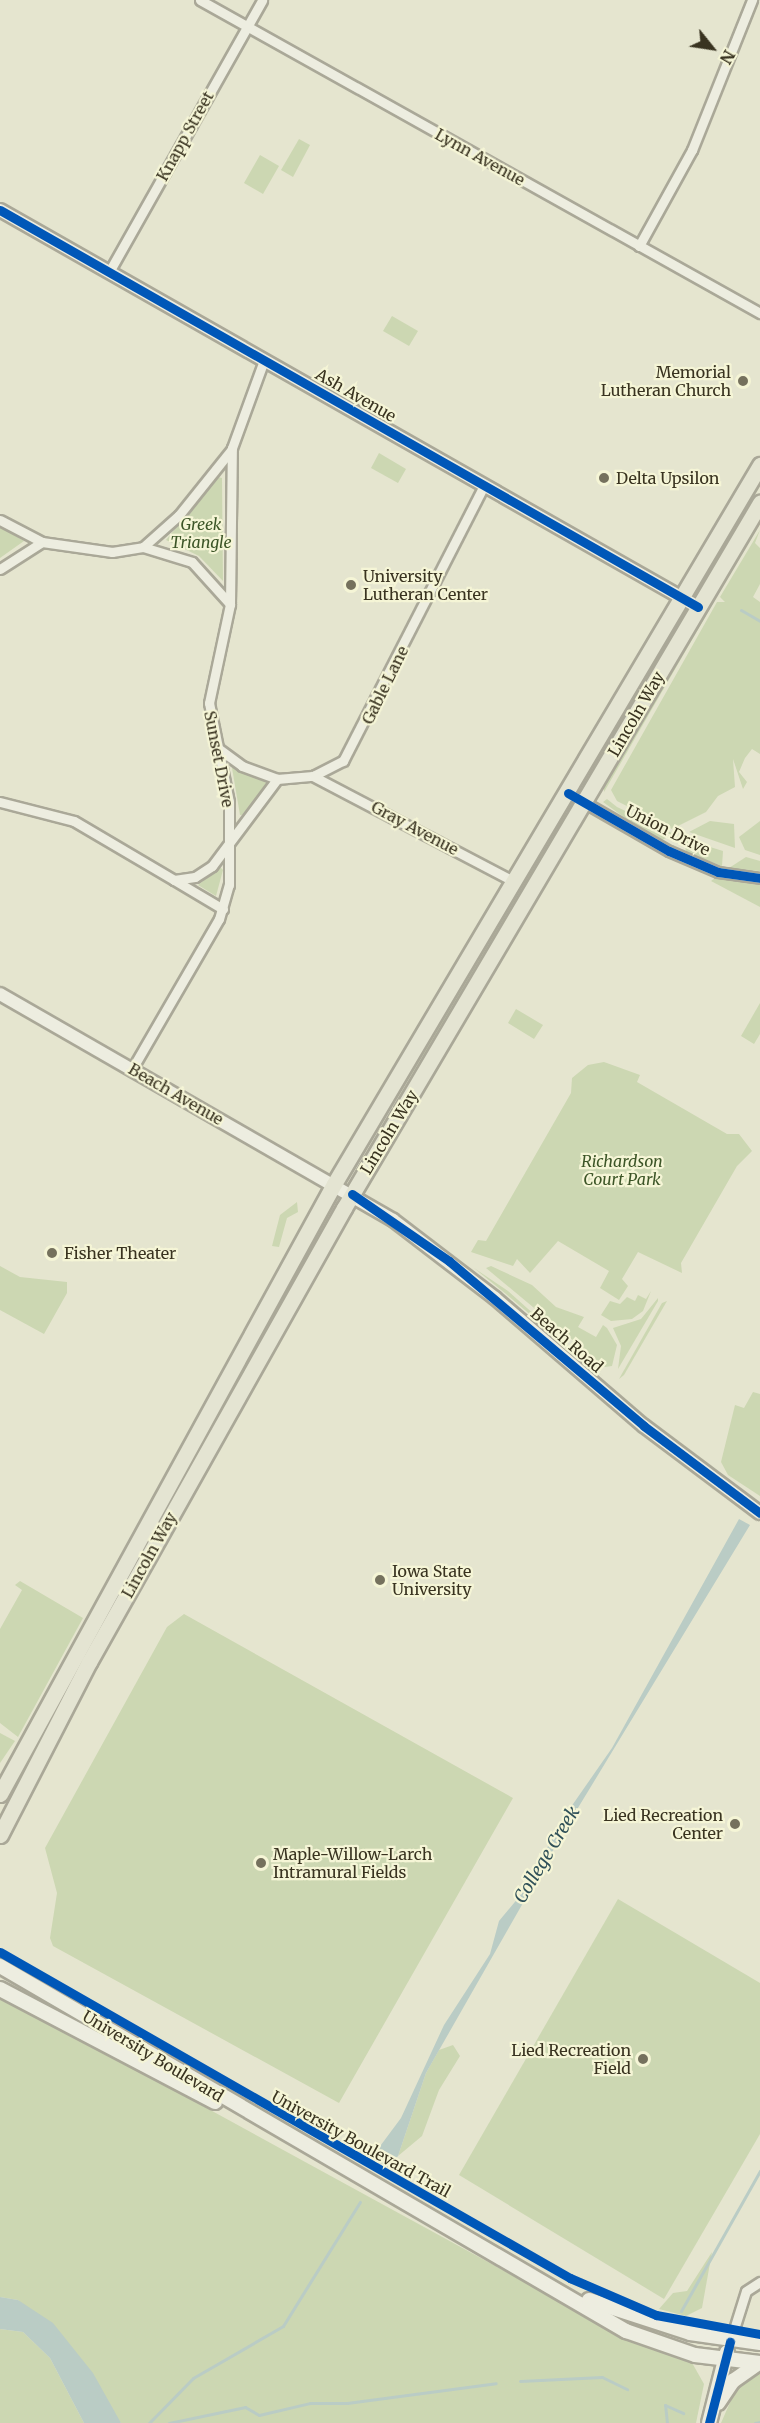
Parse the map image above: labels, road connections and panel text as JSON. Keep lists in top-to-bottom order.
{
  "streets": {
    "main road": ["Lincoln Way", "University Boulevard"],
    "street": [
      "Knapp Street",
      "Lynn Avenue",
      "Ash Avenue",
      "Gable Lane",
      "Sunset Drive",
      "Gray Avenue",
      "Union Drive",
      "Beach Avenue",
      "Beach Road"
    ],
    "cycle path": ["University Boulevard Trail"]
  },
  "crossings": [
    ["Knapp Street", "Lynn Avenue"],
    ["Knapp Street", "Ash Avenue"],
    ["Ash Avenue", "Gable Lane"],
    ["Ash Avenue", "Lincoln Way"],
    ["Ash Avenue", "Sunset Drive"],
    ["Gable Lane", "Sunset Drive"],
    ["Gable Lane", "Gray Avenue"],
    ["Lincoln Way", "Gray Avenue"],
    ["Lincoln Way", "Union Drive"],
    ["Lincoln Way", "Beach Avenue"],
    ["Lincoln Way", "Beach Road"],
    ["Sunset Drive", "Beach Avenue"],
    ["Beach Avenue", "Beach Road"]
  ],
  "water": ["College Creek"],
  "parks": ["Greek Triangle", "Richardson Court Park"],
  "places": [
    "Memorial Lutheran Church",
    "Delta Upsilon",
    "University Lutheran Center",
    "Fisher Theater",
    "Iowa State University",
    "Lied Recreation Center",
    "Maple-Willow-Larch Intramural Fields",
    "Lied Recreation Field"
  ],
  "north": "bottom right"
}
